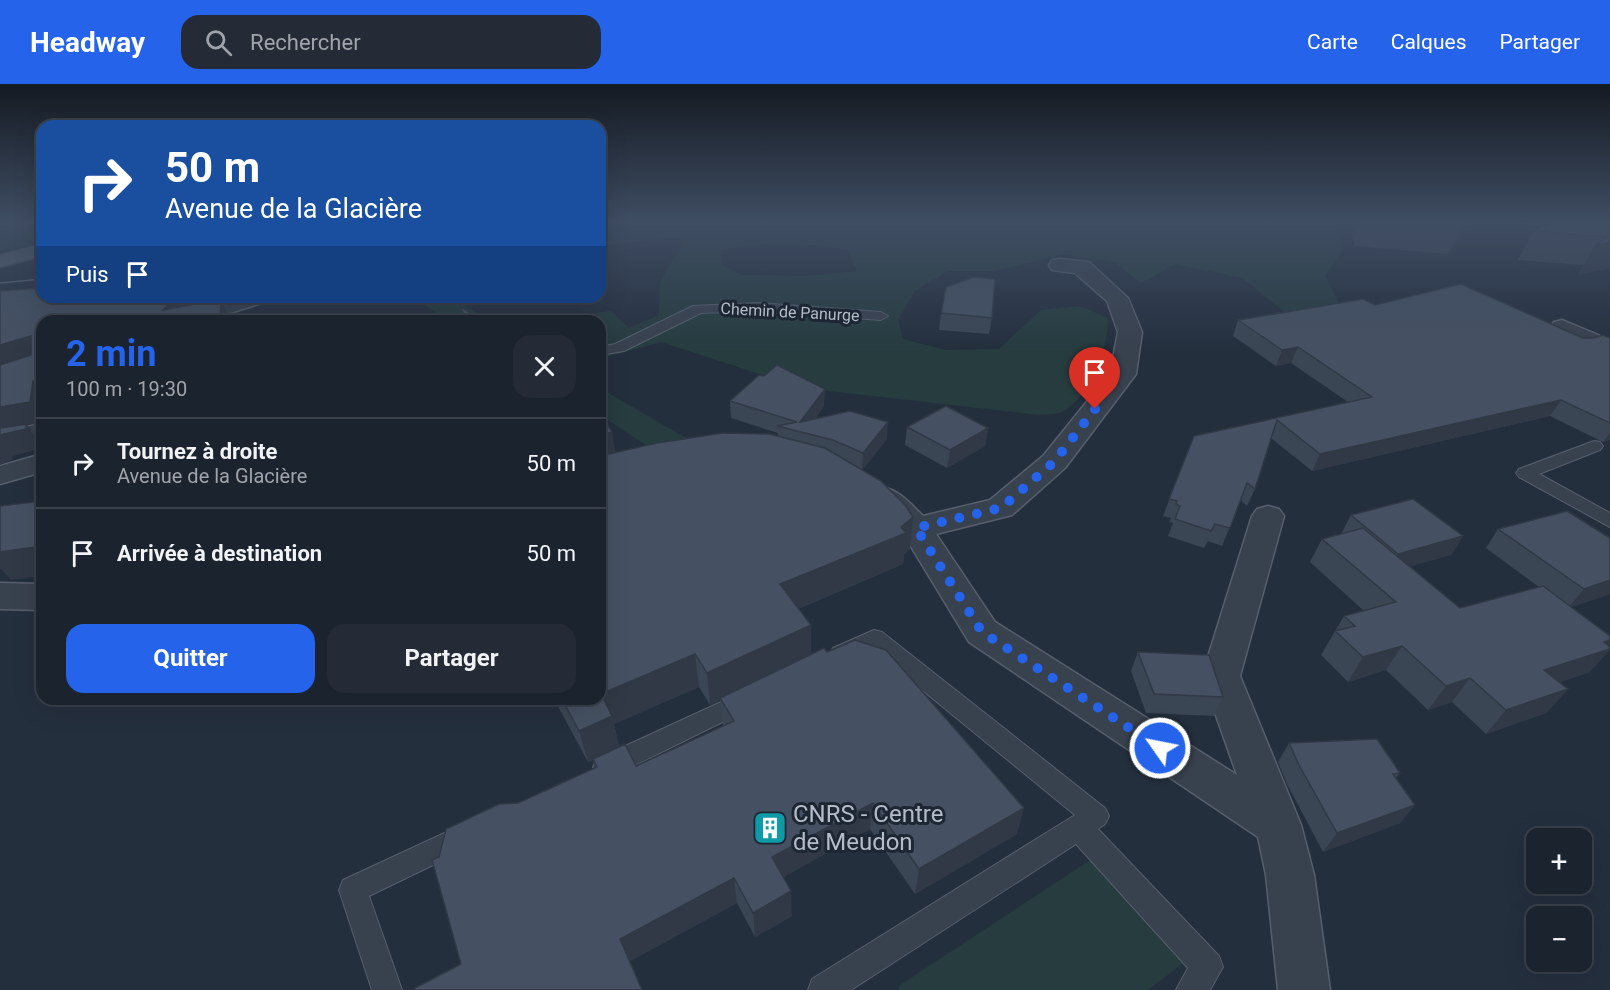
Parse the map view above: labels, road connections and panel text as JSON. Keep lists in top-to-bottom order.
{
  "streets": {
    "lane": ["Chemin de Panurge"]
  },
  "places": {
    "building": ["CNRS - Centre de Meudon"]
  },
  "page": {
    "header": "Headway",
    "search": "Rechercher",
    "nav": ["Carte", "Calques", "Partager"],
    "turn": ["50 m", "Avenue de la Glacière"],
    "then": "Puis",
    "heading": ["2 min", "100 m · 19:30"],
    "list": [
      {
        "name": "Tournez à droite",
        "note": "Avenue de la Glacière",
        "value": "50 m"
      },
      {
        "name": "Arrivée à destination",
        "value": "50 m"
      }
    ],
    "buttons": ["Quitter", "Partager"],
    "map_buttons": ["+", "−"]
  }
}
